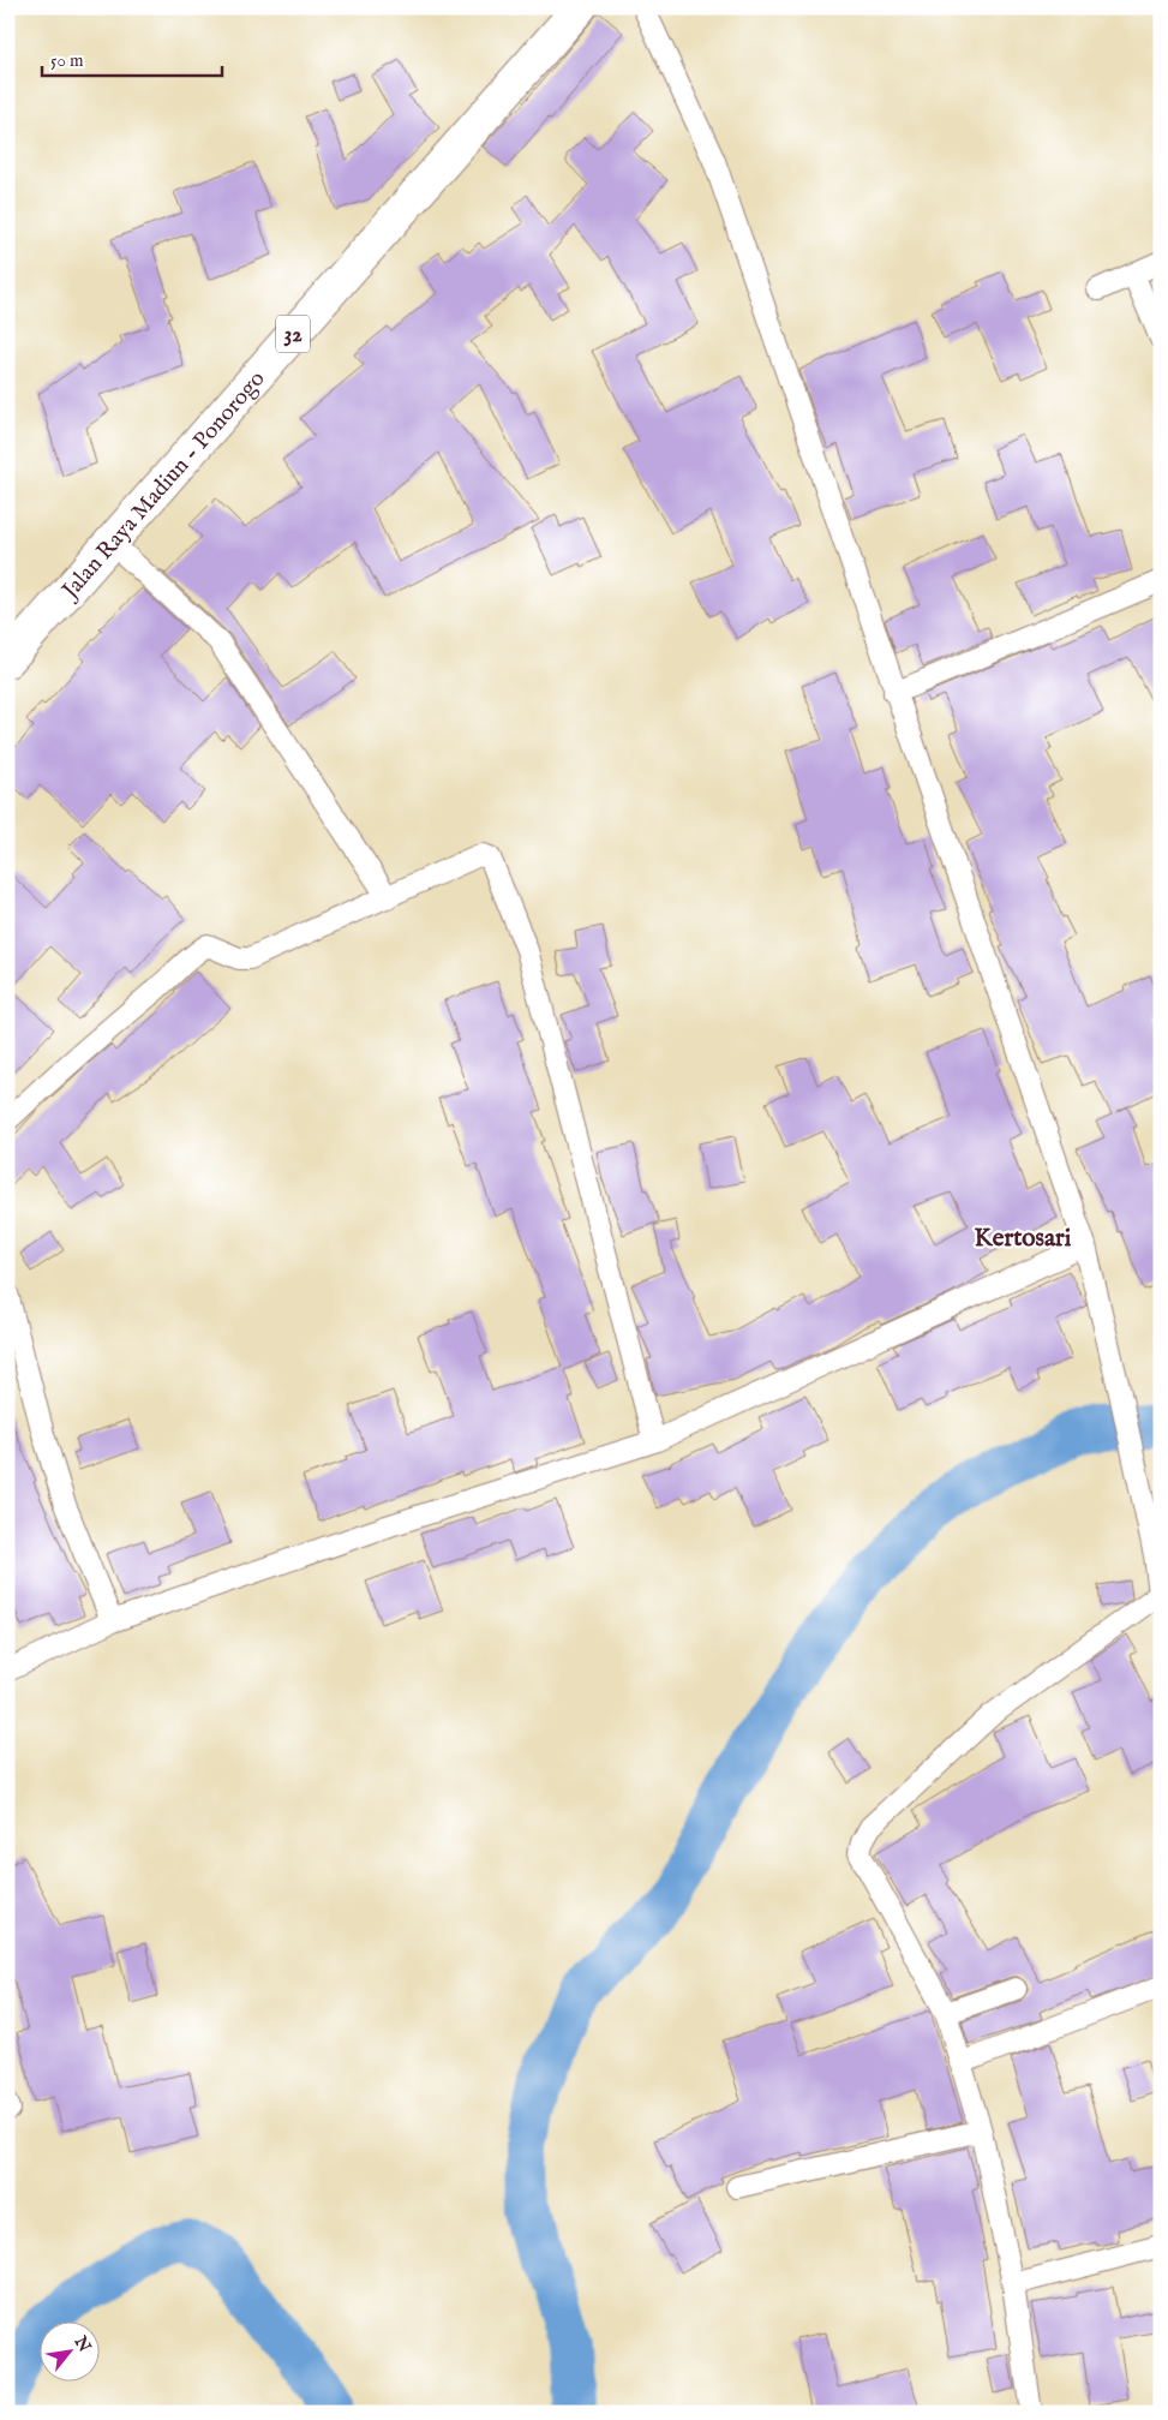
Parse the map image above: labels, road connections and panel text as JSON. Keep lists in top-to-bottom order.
{
  "streets": {
    "highway": ["32", "Jalan Raya Madiun - Ponorogo"]
  },
  "districts": ["Kertosari"],
  "scale_bar": "50 m",
  "north": "top right"
}
